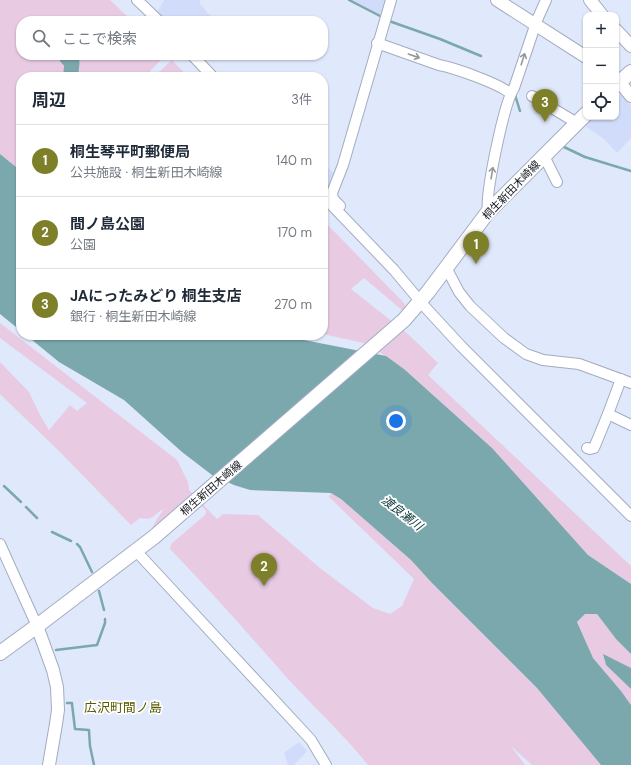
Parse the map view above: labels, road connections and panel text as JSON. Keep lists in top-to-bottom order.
{
  "streets": {
    "main road": ["桐生新田木崎線"]
  },
  "districts": ["広沢町間ノ島"],
  "water": ["渡良瀬川"],
  "page": {
    "map_buttons": ["+", "−"],
    "search": "ここで検索",
    "heading": ["周辺", "3件"],
    "pins": ["3", "1", "2"],
    "list": [
      {
        "mark": "1",
        "name": "桐生琴平町郵便局",
        "note": "公共施設 · 桐生新田木崎線",
        "value": "140 m"
      },
      {
        "mark": "2",
        "name": "間ノ島公園",
        "note": "公園",
        "value": "170 m"
      },
      {
        "mark": "3",
        "name": "JAにったみどり 桐生支店",
        "note": "銀行 · 桐生新田木崎線",
        "value": "270 m"
      }
    ]
  }
}
